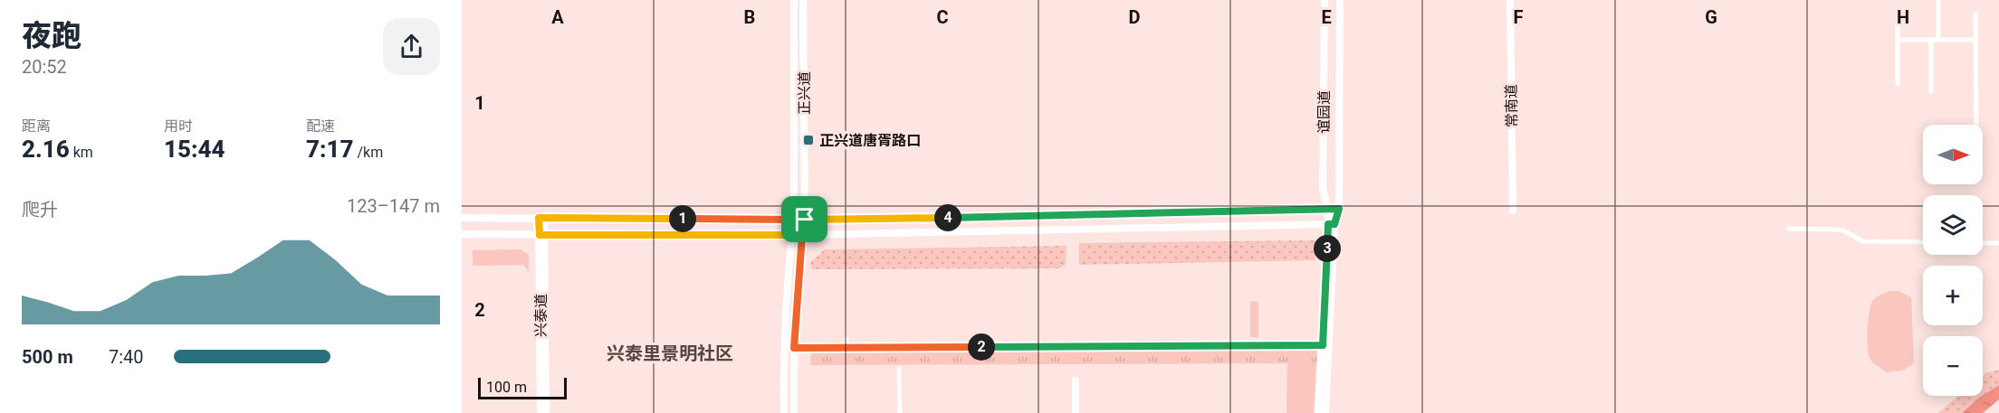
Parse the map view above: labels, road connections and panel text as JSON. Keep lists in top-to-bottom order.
{
  "streets": {
    "main road": [
      "正兴道",
      "常南道",
      "谊园道",
      "兴泰道"
    ]
  },
  "districts": ["兴泰里景明社区"],
  "places": {
    "transit": ["正兴道唐胥路口"]
  },
  "scale_bar": "100 m",
  "north": "right",
  "page": {
    "heading": ["夜跑", "20:52"],
    "stats": [
      ["距离", "2.16 km"],
      ["用时", "15:44"],
      ["配速", "7:17 /km"]
    ],
    "map_buttons": ["+", "−"],
    "chart": ["爬升", "123–147 m"],
    "pins": [
      "4",
      "1",
      "3",
      "2"
    ],
    "list": [
      {
        "name": "500 m",
        "note": "7:40"
      }
    ],
    "scale": "100 m"
  },
  "grid": {
    "columns": [
      "A",
      "B",
      "C",
      "D",
      "E",
      "F",
      "G",
      "H"
    ],
    "rows": ["1", "2"]
  }
}
